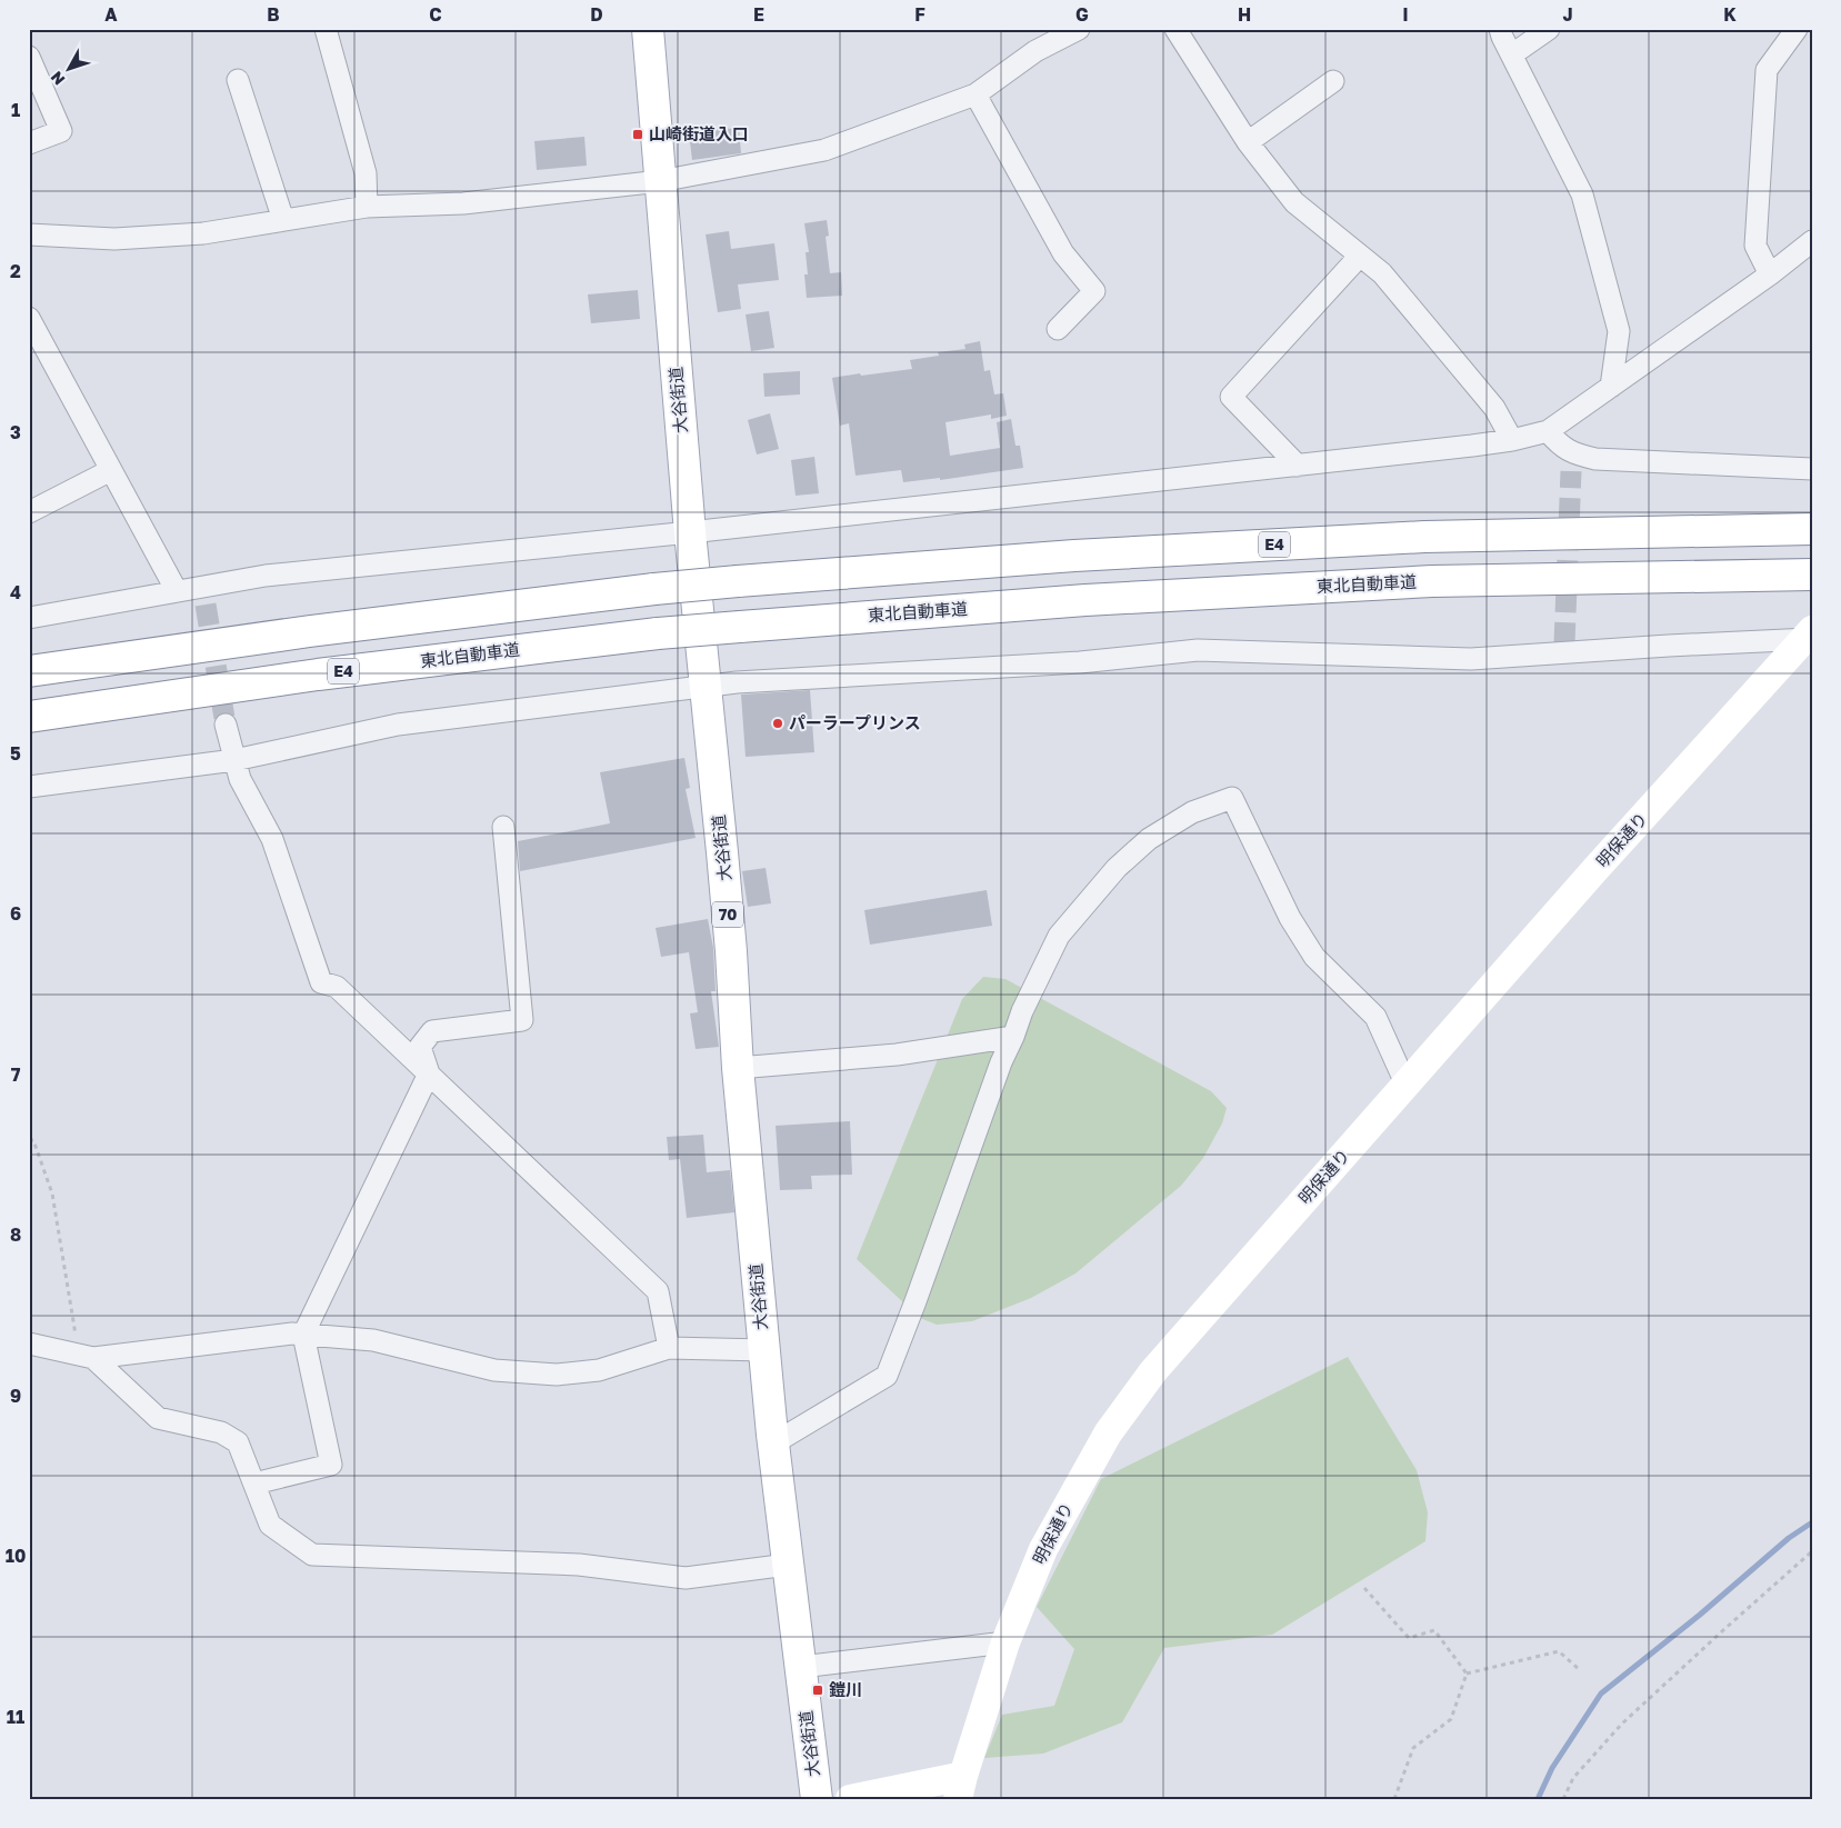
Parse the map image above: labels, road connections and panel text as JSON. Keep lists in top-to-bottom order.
{
  "streets": {
    "main road": [
      "大谷街道",
      "E4",
      "東北自動車道",
      "70"
    ],
    "street": ["明保通り"]
  },
  "places": {
    "transit": ["山崎街道入口", "鎧川"],
    "other": ["パーラープリンス"]
  },
  "north": "bottom left",
  "grid": {
    "columns": [
      "A",
      "B",
      "C",
      "D",
      "E",
      "F",
      "G",
      "H",
      "I",
      "J",
      "K"
    ],
    "rows": [
      "1",
      "2",
      "3",
      "4",
      "5",
      "6",
      "7",
      "8",
      "9",
      "10",
      "11"
    ]
  }
}
